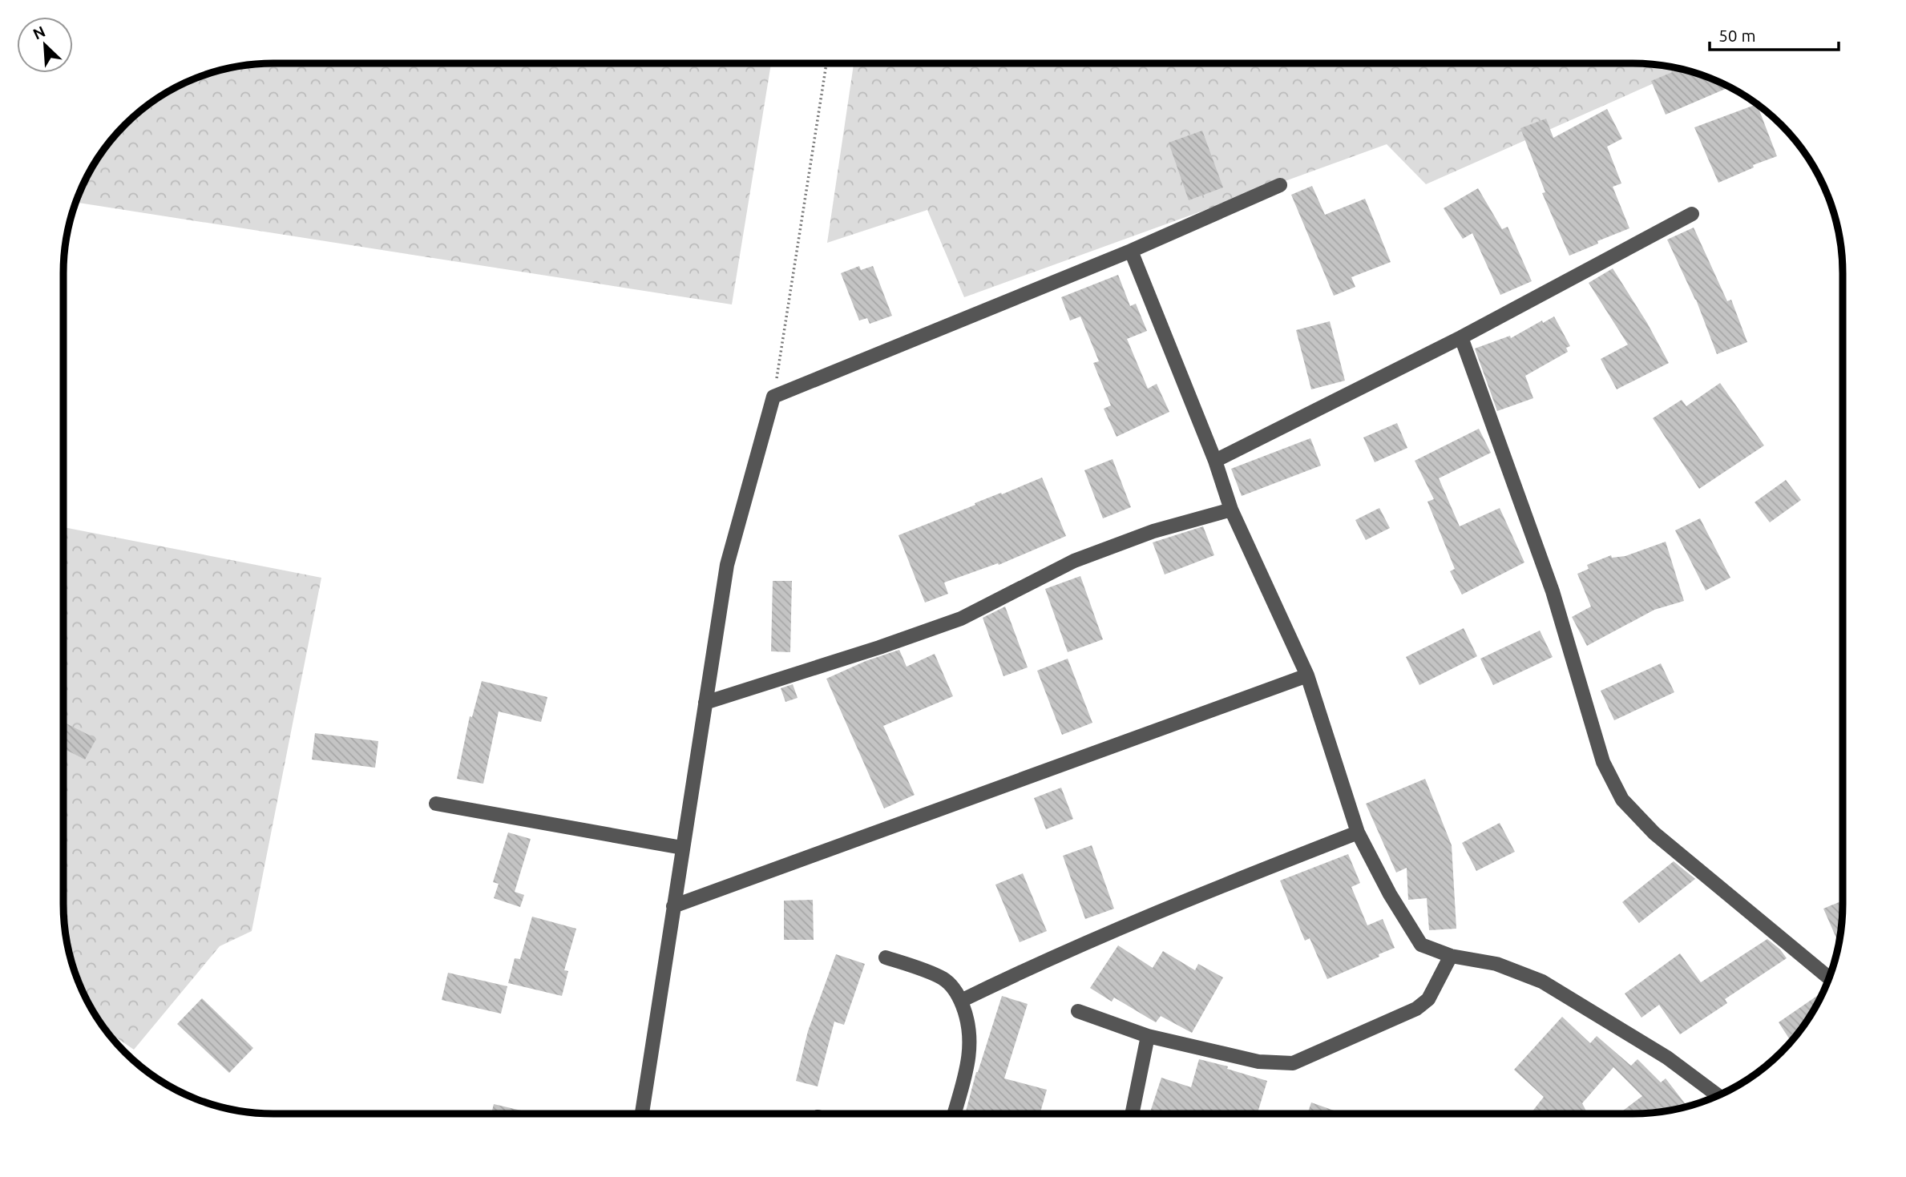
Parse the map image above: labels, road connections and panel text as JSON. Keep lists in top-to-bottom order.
{
  "scale_bar": "50 m",
  "north": "top left"
}
